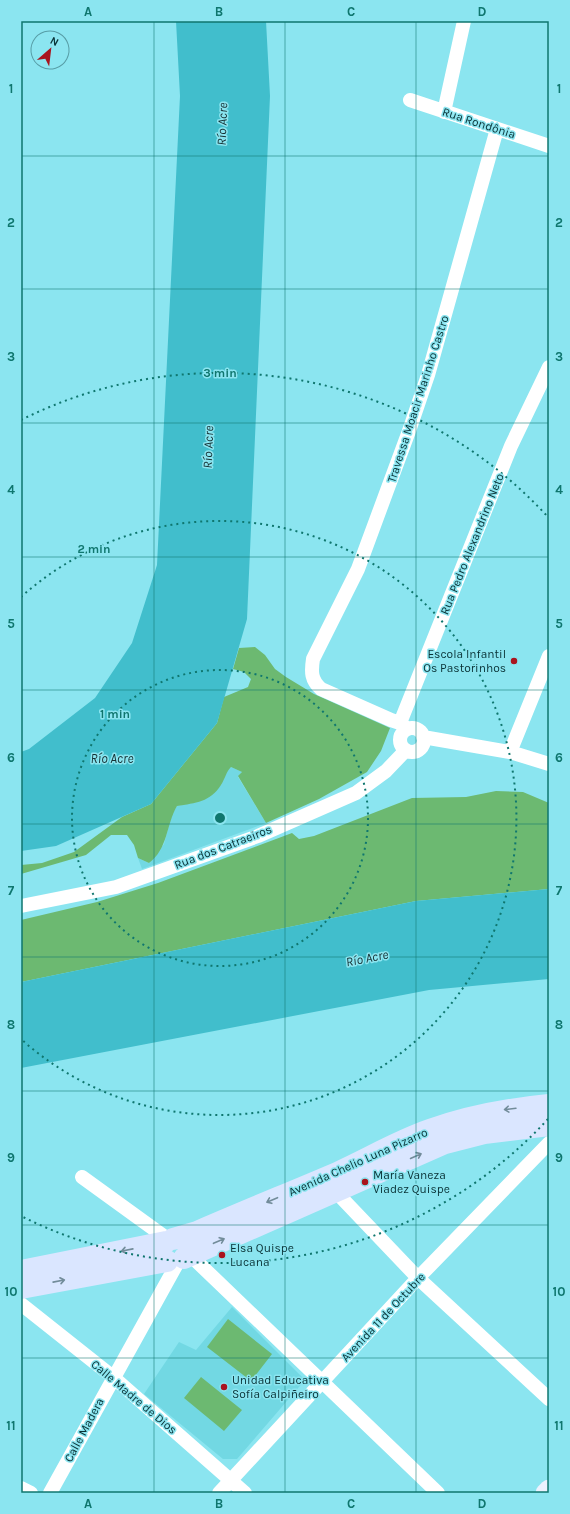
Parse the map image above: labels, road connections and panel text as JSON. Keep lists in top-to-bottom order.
{
  "streets": {
    "main road": ["Avenida Chelio Luna Pizarro"],
    "street": [
      "Rua Rondônia",
      "Travessa Moacir Marinho Castro",
      "Rua Pedro Alexandrino Neto",
      "Rua dos Catraeiros",
      "Avenida 11 de Octubre",
      "Calle Madre de Dios",
      "Calle Madera"
    ]
  },
  "crossings": [
    ["Rua Rondônia", "Travessa Moacir Marinho Castro"],
    ["Travessa Moacir Marinho Castro", "Rua Pedro Alexandrino Neto"],
    ["Travessa Moacir Marinho Castro", "Rua dos Catraeiros"],
    ["Rua Pedro Alexandrino Neto", "Rua dos Catraeiros"],
    ["Avenida Chelio Luna Pizarro", "Calle Madre de Dios"],
    ["Avenida Chelio Luna Pizarro", "Calle Madera"],
    ["Avenida 11 de Octubre", "Calle Madre de Dios"],
    ["Calle Madre de Dios", "Calle Madera"]
  ],
  "water": ["Río Acre"],
  "places": [
    "Escola Infantil Os Pastorinhos",
    "María Vaneza Viadez Quispe",
    "Elsa Quispe Lucana",
    "Unidad Educativa Sofía Calpiñeiro"
  ],
  "north": "top right",
  "grid": {
    "columns": [
      "A",
      "B",
      "C",
      "D"
    ],
    "rows": [
      "1",
      "2",
      "3",
      "4",
      "5",
      "6",
      "7",
      "8",
      "9",
      "10",
      "11"
    ]
  },
  "rings": ["3 min", "2 min", "1 min"]
}
